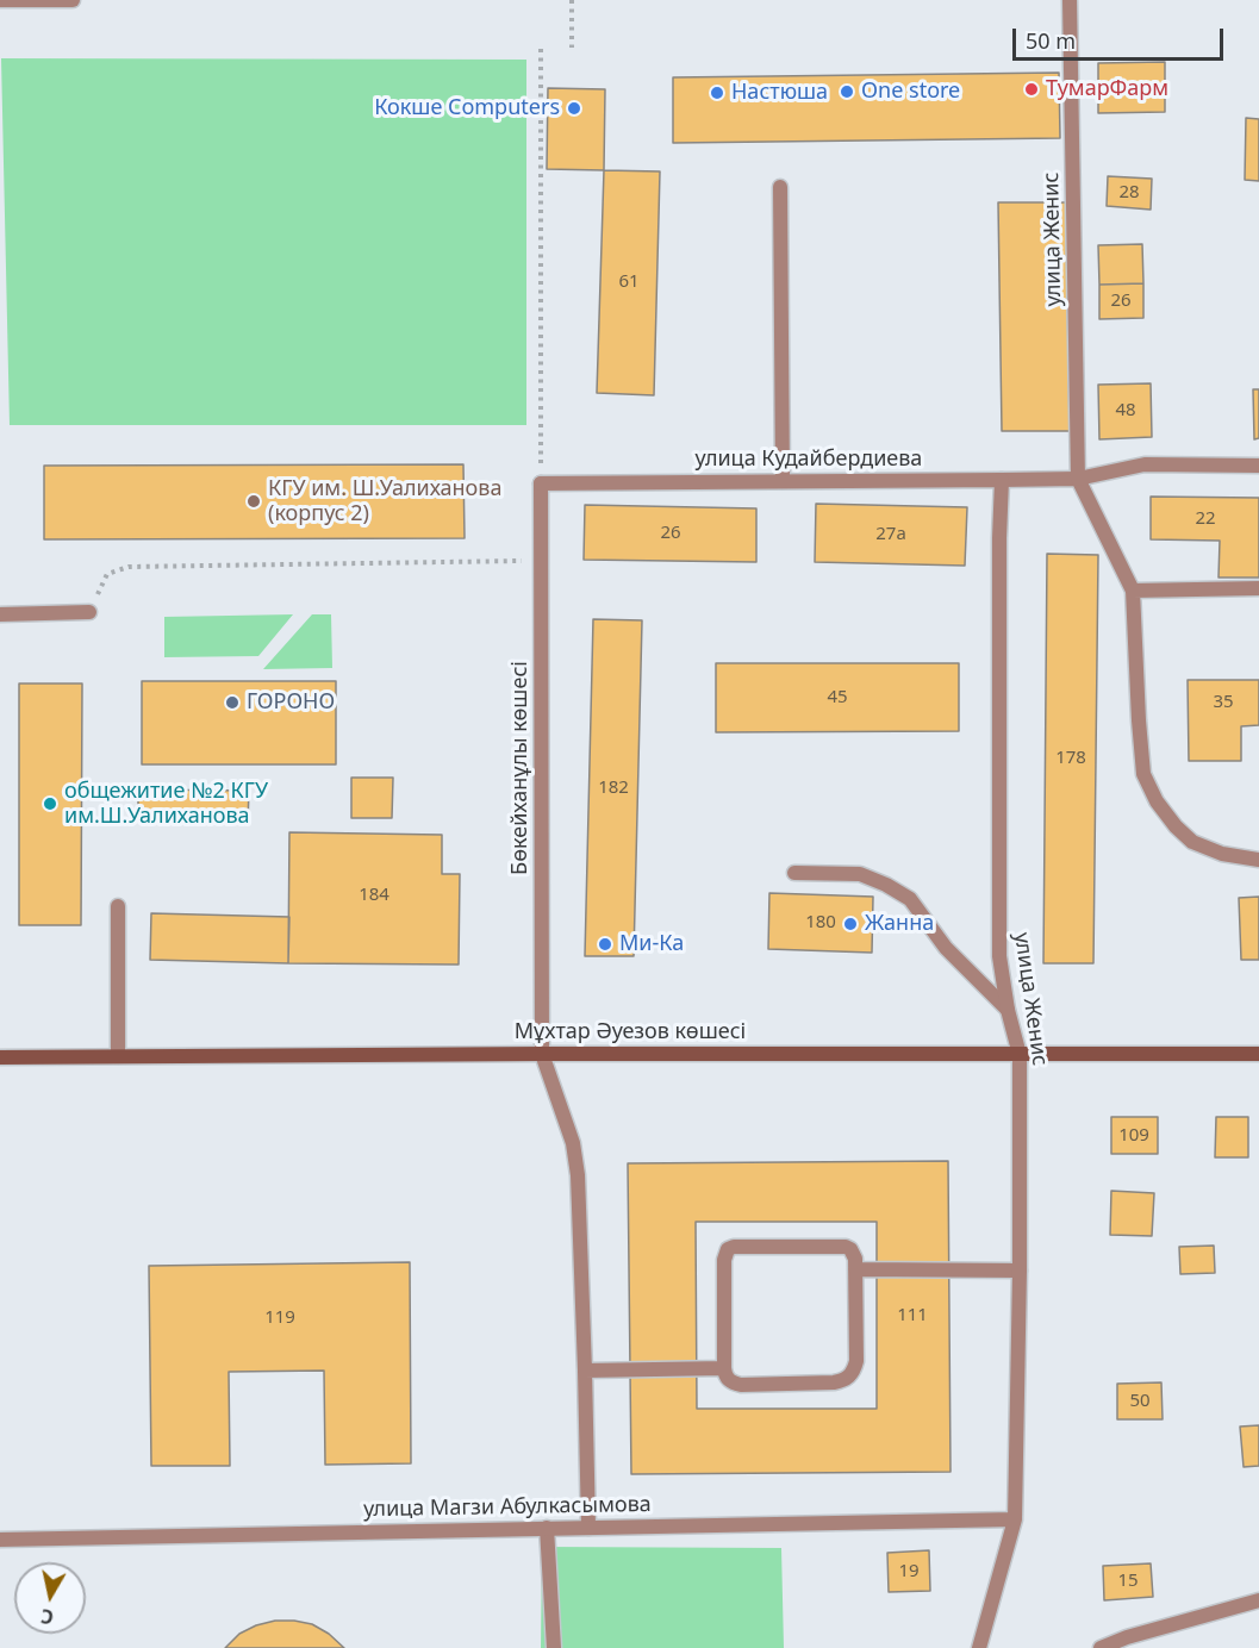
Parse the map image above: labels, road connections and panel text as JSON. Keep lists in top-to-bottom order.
{
  "streets": {
    "main road": ["Мұхтар Әуезов көшесі"],
    "street": [
      "улица Женис",
      "улица Кудайбердиева",
      "Бөкейханұлы көшесі",
      "улица Магзи Абулкасымова"
    ]
  },
  "crossings": [
    ["улица Женис", "улица Кудайбердиева"],
    ["улица Женис", "Мұхтар Әуезов көшесі"],
    ["улица Женис", "улица Магзи Абулкасымова"],
    ["улица Кудайбердиева", "Бөкейханұлы көшесі"],
    ["Бөкейханұлы көшесі", "Мұхтар Әуезов көшесі"],
    ["Бөкейханұлы көшесі", "улица Магзи Абулкасымова"]
  ],
  "places": [
    "ТумарФарм",
    "One store",
    "Настюша",
    "Кокше Computers",
    "КГУ им. Ш.Уалиханова (корпус 2)",
    "ГОРОНО",
    "общежитие №2 КГУ им.Ш.Уалиханова",
    "Жанна",
    "Ми-Ка"
  ],
  "house_numbers": [
    "28",
    "61",
    "26",
    "48",
    "22",
    "26",
    "27а",
    "45",
    "35",
    "178",
    "182",
    "184",
    "180",
    "109",
    "111",
    "119",
    "50",
    "19",
    "15"
  ],
  "scale_bar": "50 m",
  "north": "bottom"
}
